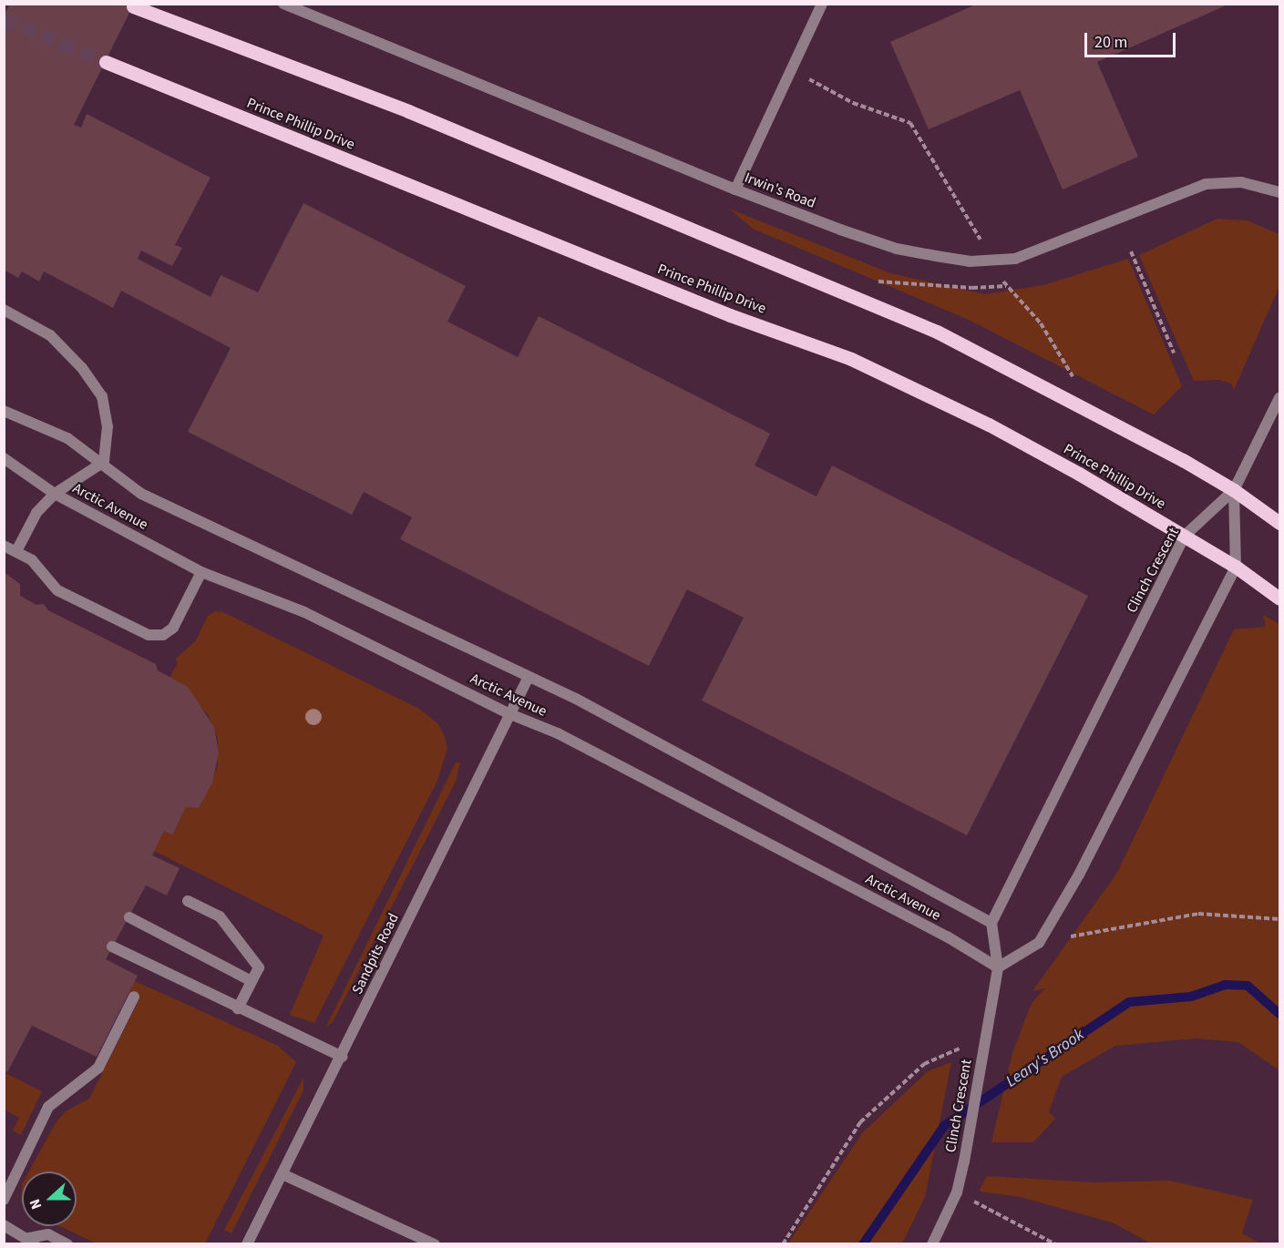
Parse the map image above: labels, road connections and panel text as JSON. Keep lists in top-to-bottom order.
{
  "streets": {
    "main road": ["Prince Phillip Drive"],
    "street": [
      "Irwin's Road",
      "Arctic Avenue",
      "Clinch Crescent",
      "Sandpits Road"
    ]
  },
  "crossings": [
    ["Prince Phillip Drive", "Clinch Crescent"],
    ["Arctic Avenue", "Clinch Crescent"],
    ["Arctic Avenue", "Sandpits Road"]
  ],
  "water": ["Leary's Brook"],
  "scale_bar": "20 m",
  "north": "left"
}
